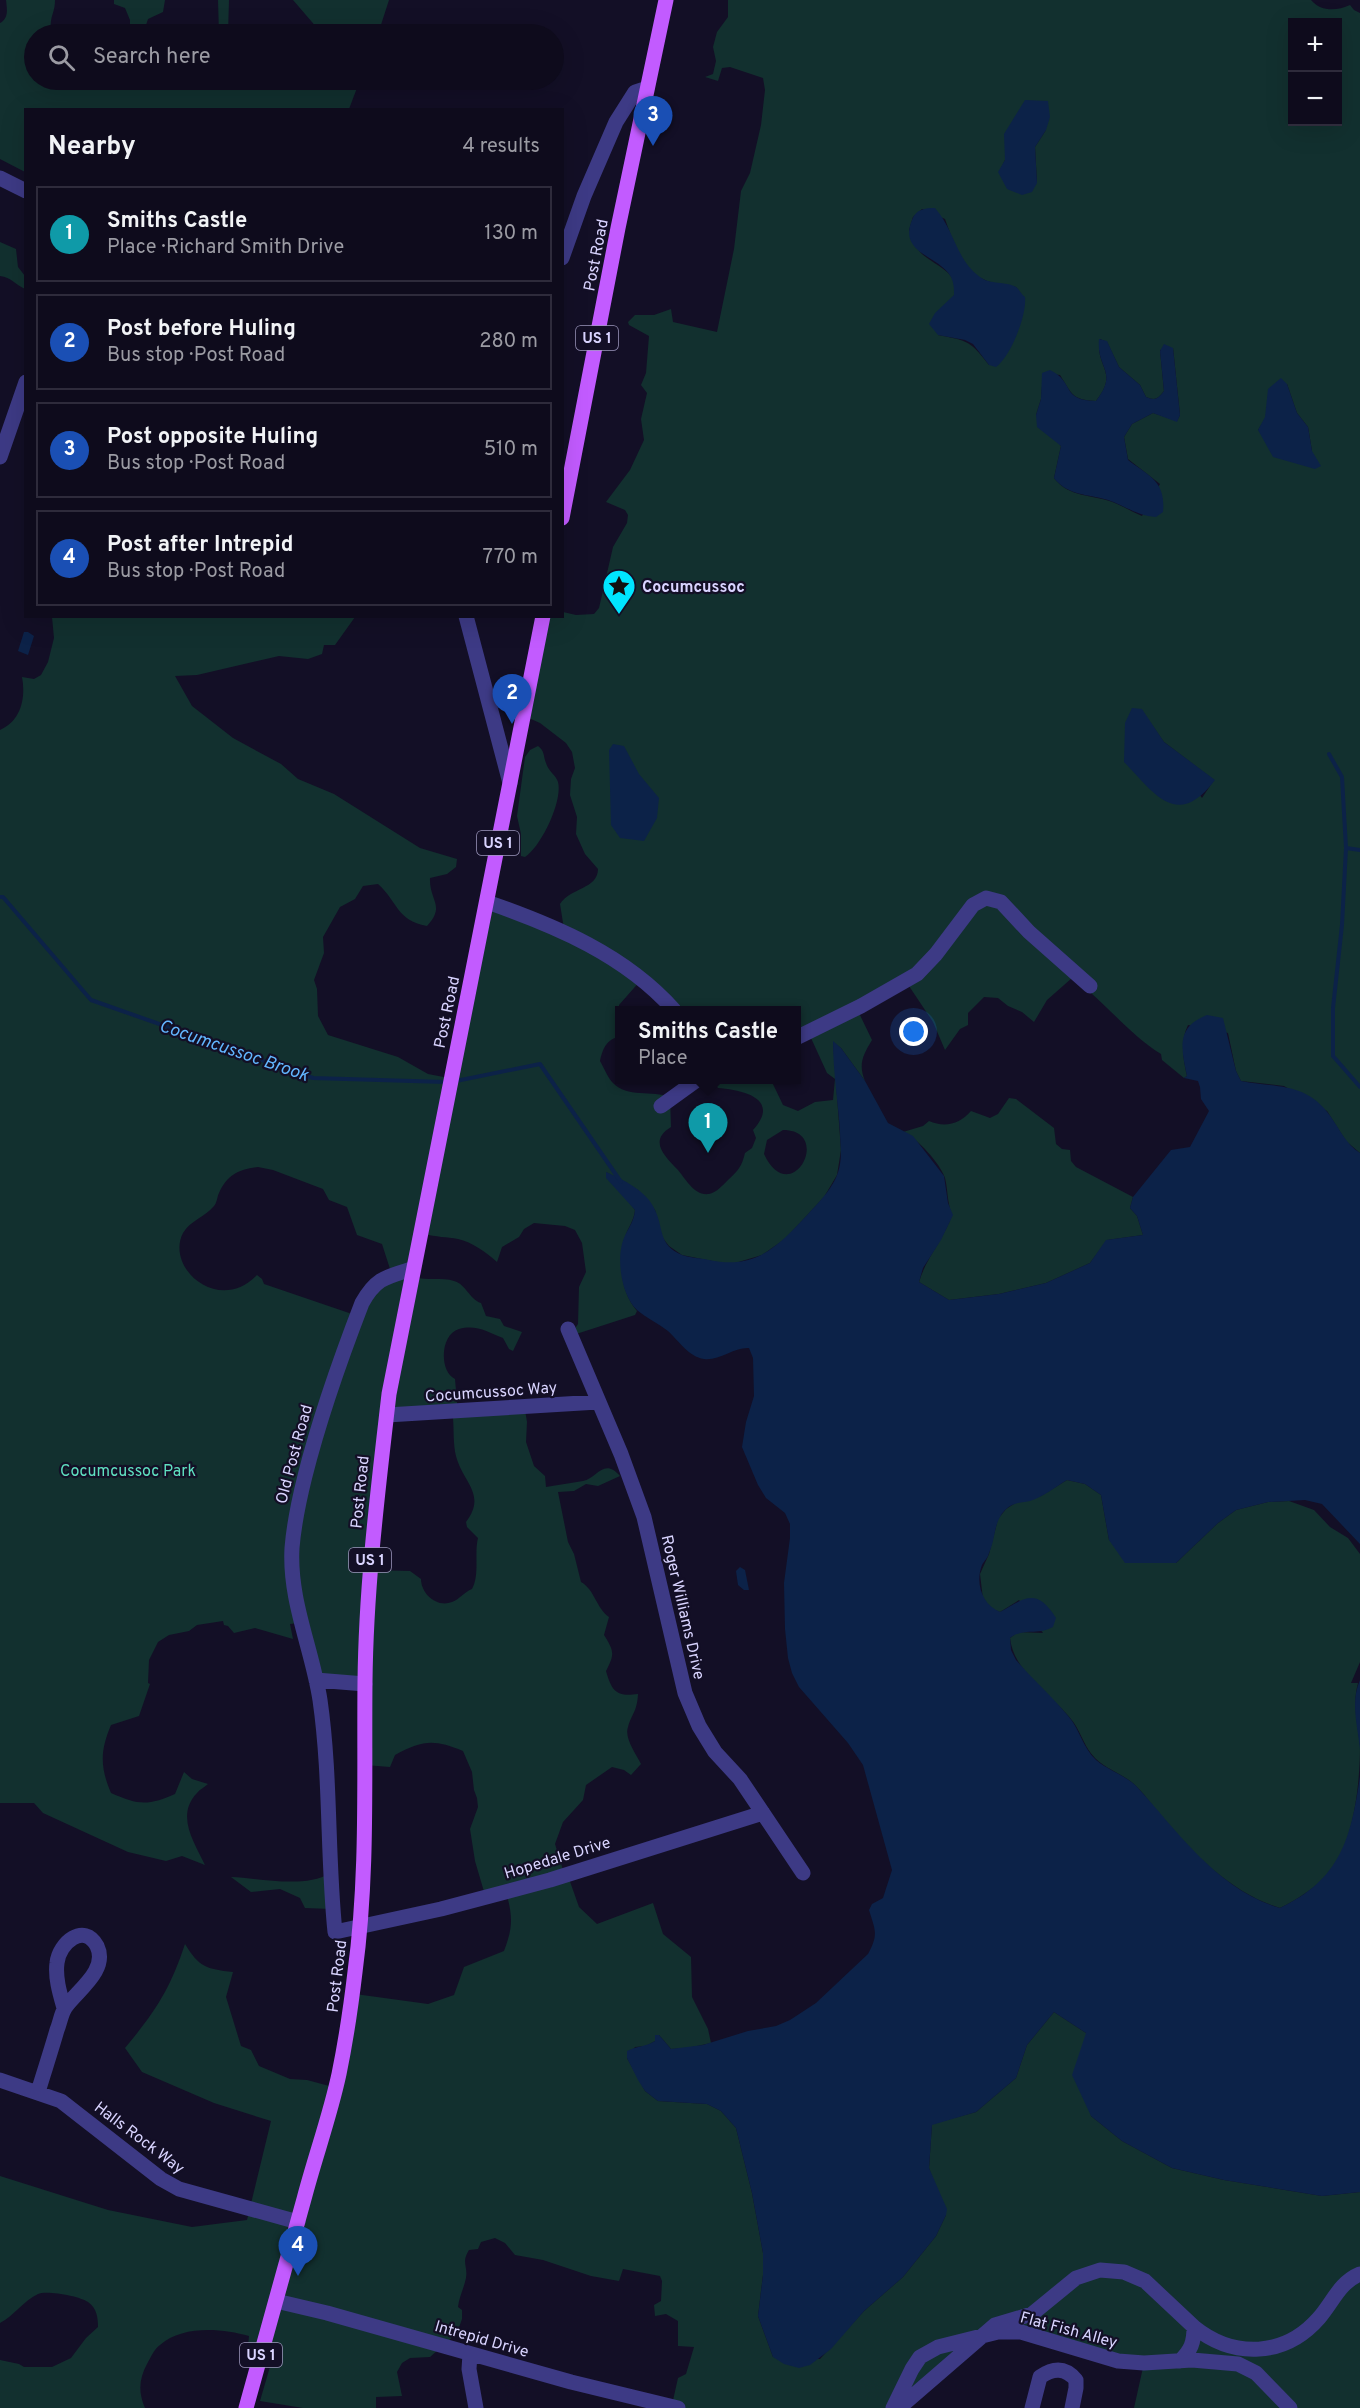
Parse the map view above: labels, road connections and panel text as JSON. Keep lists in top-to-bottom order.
{
  "streets": {
    "main road": ["Post Road", "US 1"],
    "street": [
      "Cocumcussoc Way",
      "Old Post Road",
      "Roger Williams Drive",
      "Hopedale Drive",
      "Halls Rock Way",
      "Flat Fish Alley",
      "Intrepid Drive"
    ]
  },
  "crossings": [
    ["Post Road", "Cocumcussoc Way"],
    ["Post Road", "Old Post Road"],
    ["Post Road", "Hopedale Drive"],
    ["Post Road", "Halls Rock Way"],
    ["Post Road", "Intrepid Drive"],
    ["Cocumcussoc Way", "Roger Williams Drive"],
    ["Old Post Road", "Hopedale Drive"],
    ["Roger Williams Drive", "Hopedale Drive"]
  ],
  "water": ["Cocumcussoc Brook"],
  "parks": ["Cocumcussoc Park"],
  "places": {
    "place": ["Cocumcussoc"]
  },
  "page": {
    "map_buttons": ["+", "−"],
    "search": "Search here",
    "pins": [
      "3",
      "2",
      "1",
      "4"
    ],
    "heading": ["Nearby", "4 results"],
    "list": [
      {
        "mark": "1",
        "name": "Smiths Castle",
        "note": "Place · Richard Smith Drive",
        "value": "130 m"
      },
      {
        "mark": "2",
        "name": "Post before Huling",
        "note": "Bus stop · Post Road",
        "value": "280 m"
      },
      {
        "mark": "3",
        "name": "Post opposite Huling",
        "note": "Bus stop · Post Road",
        "value": "510 m"
      },
      {
        "mark": "4",
        "name": "Post after Intrepid",
        "note": "Bus stop · Post Road",
        "value": "770 m"
      }
    ],
    "popup": ["Smiths Castle", "Place"]
  }
}
